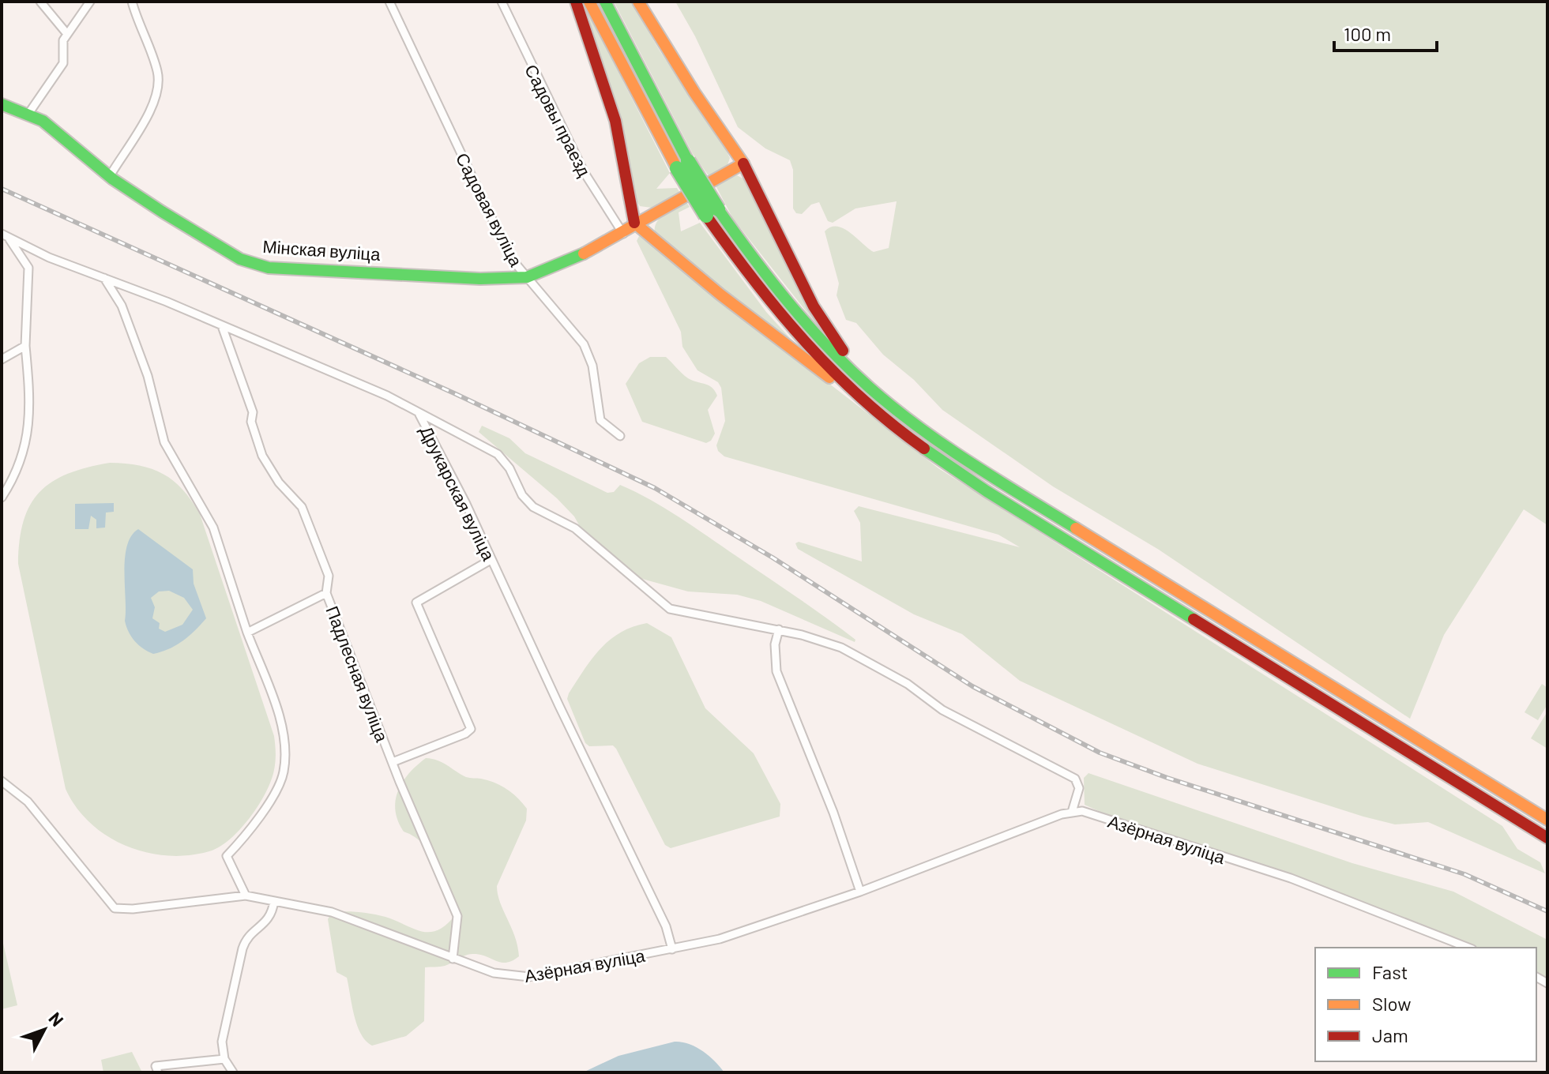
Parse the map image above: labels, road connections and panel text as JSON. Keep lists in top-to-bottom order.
{
  "streets": {
    "main road": ["Мінская вуліца"],
    "street": [
      "Садовы праезд",
      "Садовая вуліца",
      "Друкарская вуліца",
      "Падлесная вуліца",
      "Азёрная вуліца"
    ]
  },
  "crossings": [
    ["Садовы праезд", "Мінская вуліца"],
    ["Садовая вуліца", "Мінская вуліца"],
    ["Друкарская вуліца", "Падлесная вуліца"],
    ["Друкарская вуліца", "Азёрная вуліца"],
    ["Падлесная вуліца", "Азёрная вуліца"]
  ],
  "legend": ["Fast", "Slow", "Jam"],
  "scale_bar": "100 m",
  "north": "top right"
}
